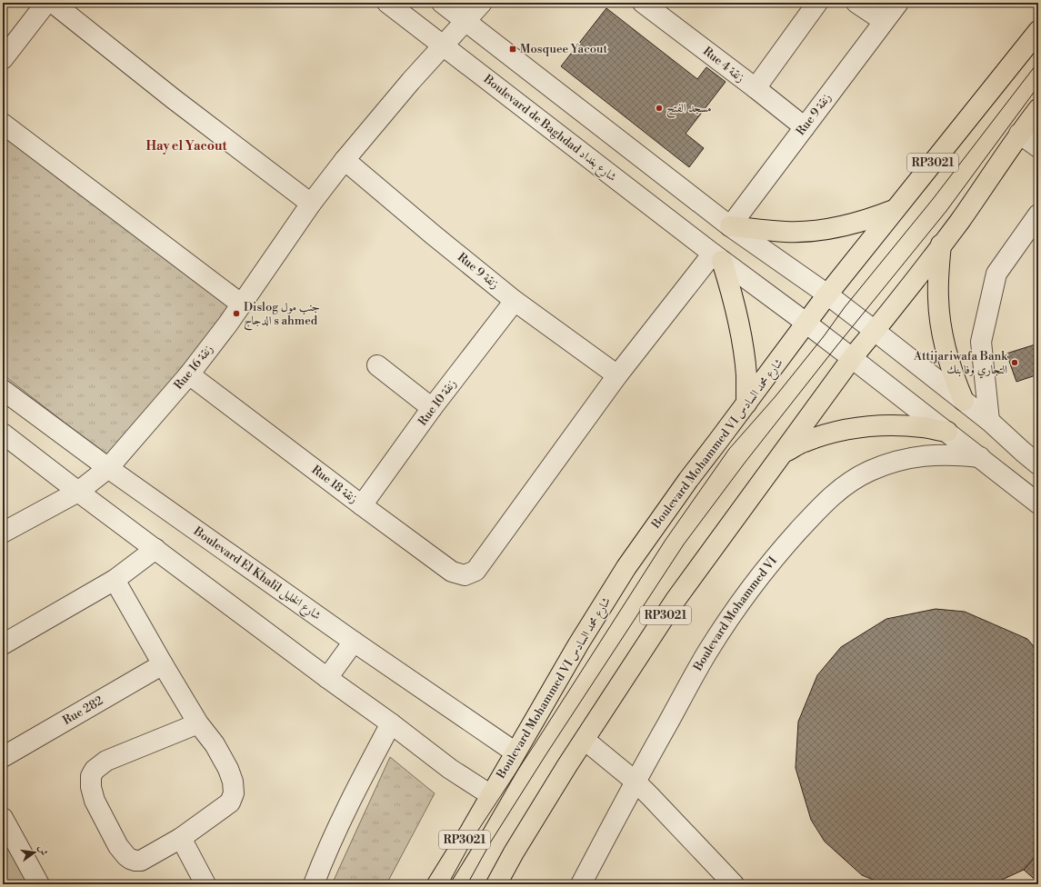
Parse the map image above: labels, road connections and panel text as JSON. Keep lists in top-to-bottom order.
{
  "streets": {
    "main road": ["RP3021", "Boulevard Mohammed VI شارع محمد السادس"],
    "street": [
      "Rue 4 زنقة",
      "Rue 9 زنقة",
      "Boulevard de Baghdad شارع بغداد",
      "Rue 16 زنقة",
      "Rue 10 زنقة",
      "Rue 18 زنقة",
      "Boulevard El Khalil شارع الخليل",
      "Boulevard Mohammed VI",
      "Rue 282"
    ]
  },
  "crossings": [
    ["Rue 4 زنقة", "Rue 9 زنقة"],
    ["Rue 9 زنقة", "Rue 16 زنقة"],
    ["Rue 9 زنقة", "Rue 10 زنقة"],
    ["Rue 9 زنقة", "Rue 18 زنقة"],
    ["Boulevard de Baghdad شارع بغداد", "RP3021"],
    ["Boulevard de Baghdad شارع بغداد", "Rue 16 زنقة"],
    ["Boulevard de Baghdad شارع بغداد", "Boulevard Mohammed VI شارع محمد السادس"],
    ["Boulevard de Baghdad شارع بغداد", "Boulevard Mohammed VI"],
    ["Rue 16 زنقة", "Rue 18 زنقة"],
    ["Rue 16 زنقة", "Boulevard El Khalil شارع الخليل"],
    ["Rue 10 زنقة", "Rue 18 زنقة"],
    ["Boulevard Mohammed VI شارع محمد السادس", "Boulevard El Khalil شارع الخليل"]
  ],
  "districts": ["Hay el Yacout"],
  "places": {
    "transit": ["Mosquee Yacout"],
    "other": ["مسجد الفتح", "Dislog جنب مول الدجاج s ahmed", "Attijariwafa Bank التجاري وفا بنك"]
  },
  "north": "right"
}
